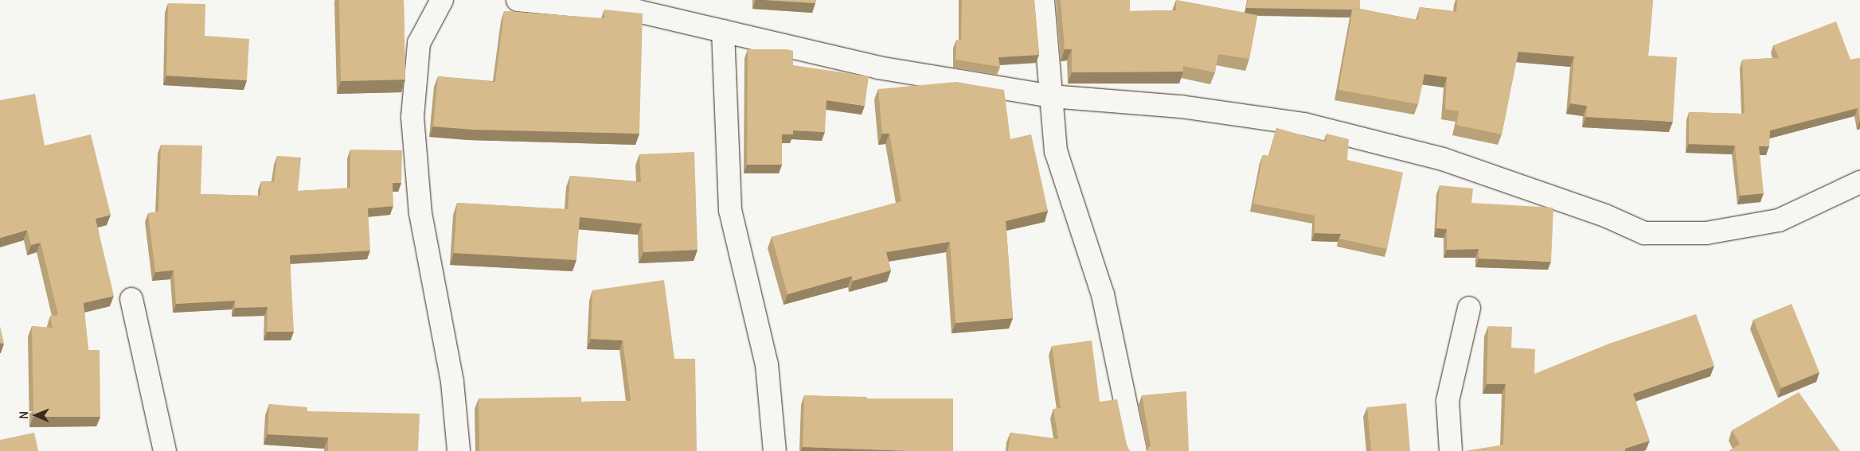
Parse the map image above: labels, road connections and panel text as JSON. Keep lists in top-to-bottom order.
{
  "north": "left"
}
